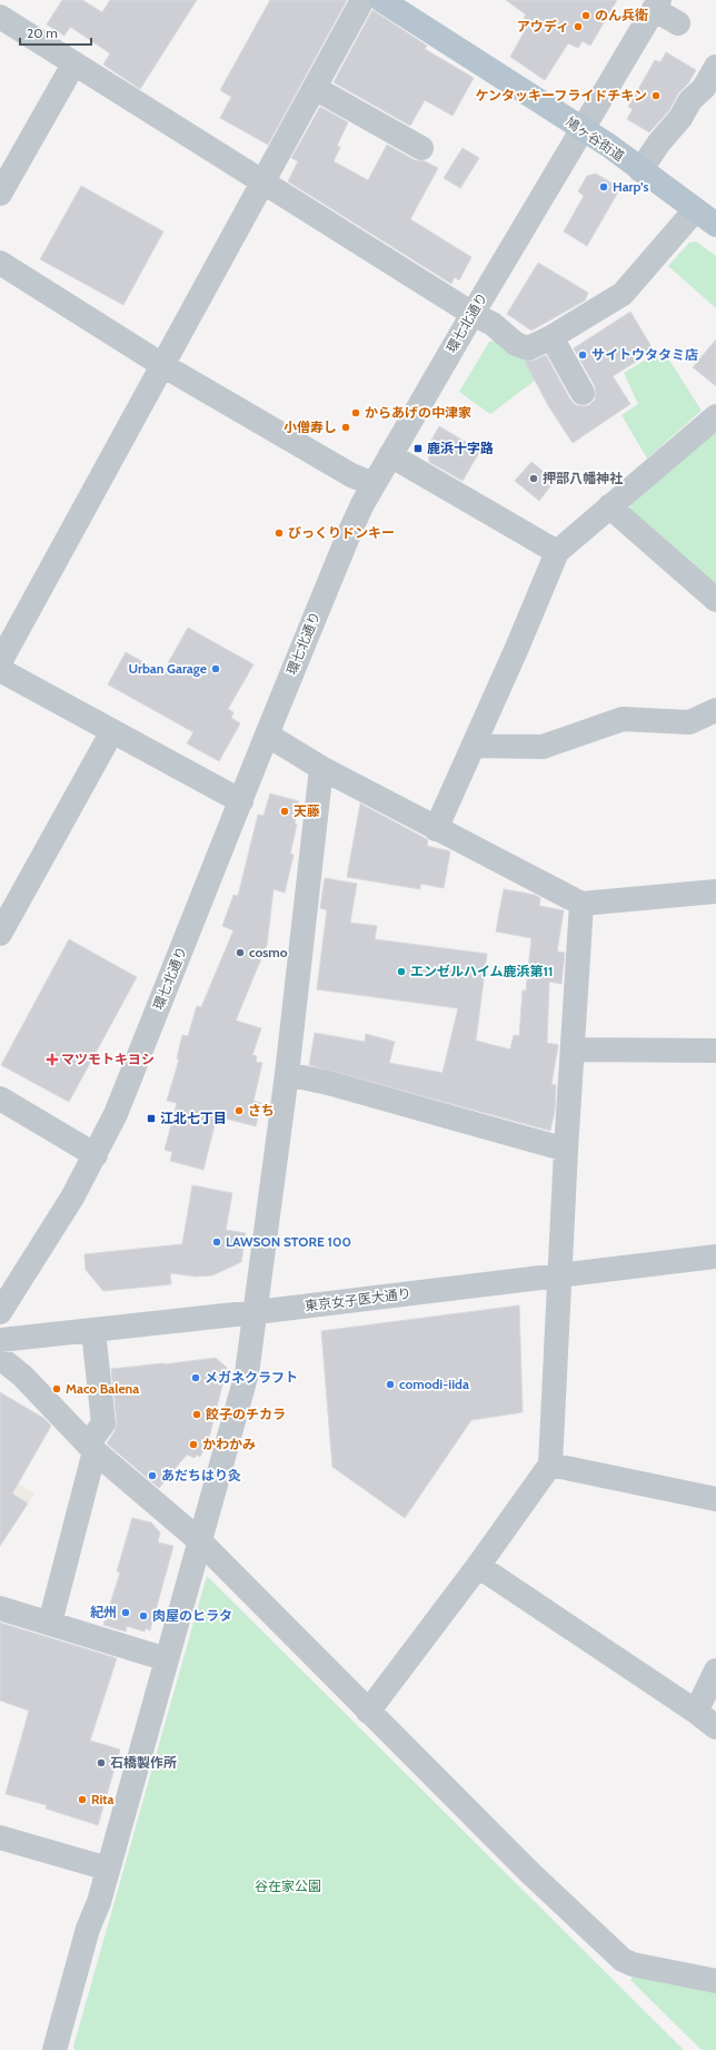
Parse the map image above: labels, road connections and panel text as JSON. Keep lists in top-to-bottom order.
{
  "streets": {
    "main road": ["鳩ヶ谷街道"],
    "street": ["環七北通り", "東京女子医大通り"]
  },
  "crossings": [
    ["鳩ヶ谷街道", "環七北通り"]
  ],
  "parks": ["谷在家公園"],
  "places": {
    "other": [
      "のん兵衛",
      "アウディ",
      "ケンタッキーフライドチキン",
      "Harp’s",
      "サイトウタタミ店",
      "からあげの中津家",
      "小僧寿し",
      "押部八幡神社",
      "びっくりドンキー",
      "Urban Garage",
      "天藤",
      "cosmo",
      "エンゼルハイム鹿浜第11",
      "さち",
      "LAWSON STORE 100",
      "メガネクラフト",
      "comodi-iida",
      "Maco Balena",
      "餃子のチカラ",
      "かわかみ",
      "あだちはり灸",
      "紀州",
      "肉屋のヒラタ",
      "石橋製作所",
      "Rita"
    ],
    "transit": ["鹿浜十字路", "江北七丁目"],
    "health": ["マツモトキヨシ"]
  },
  "scale_bar": "20 m"
}
